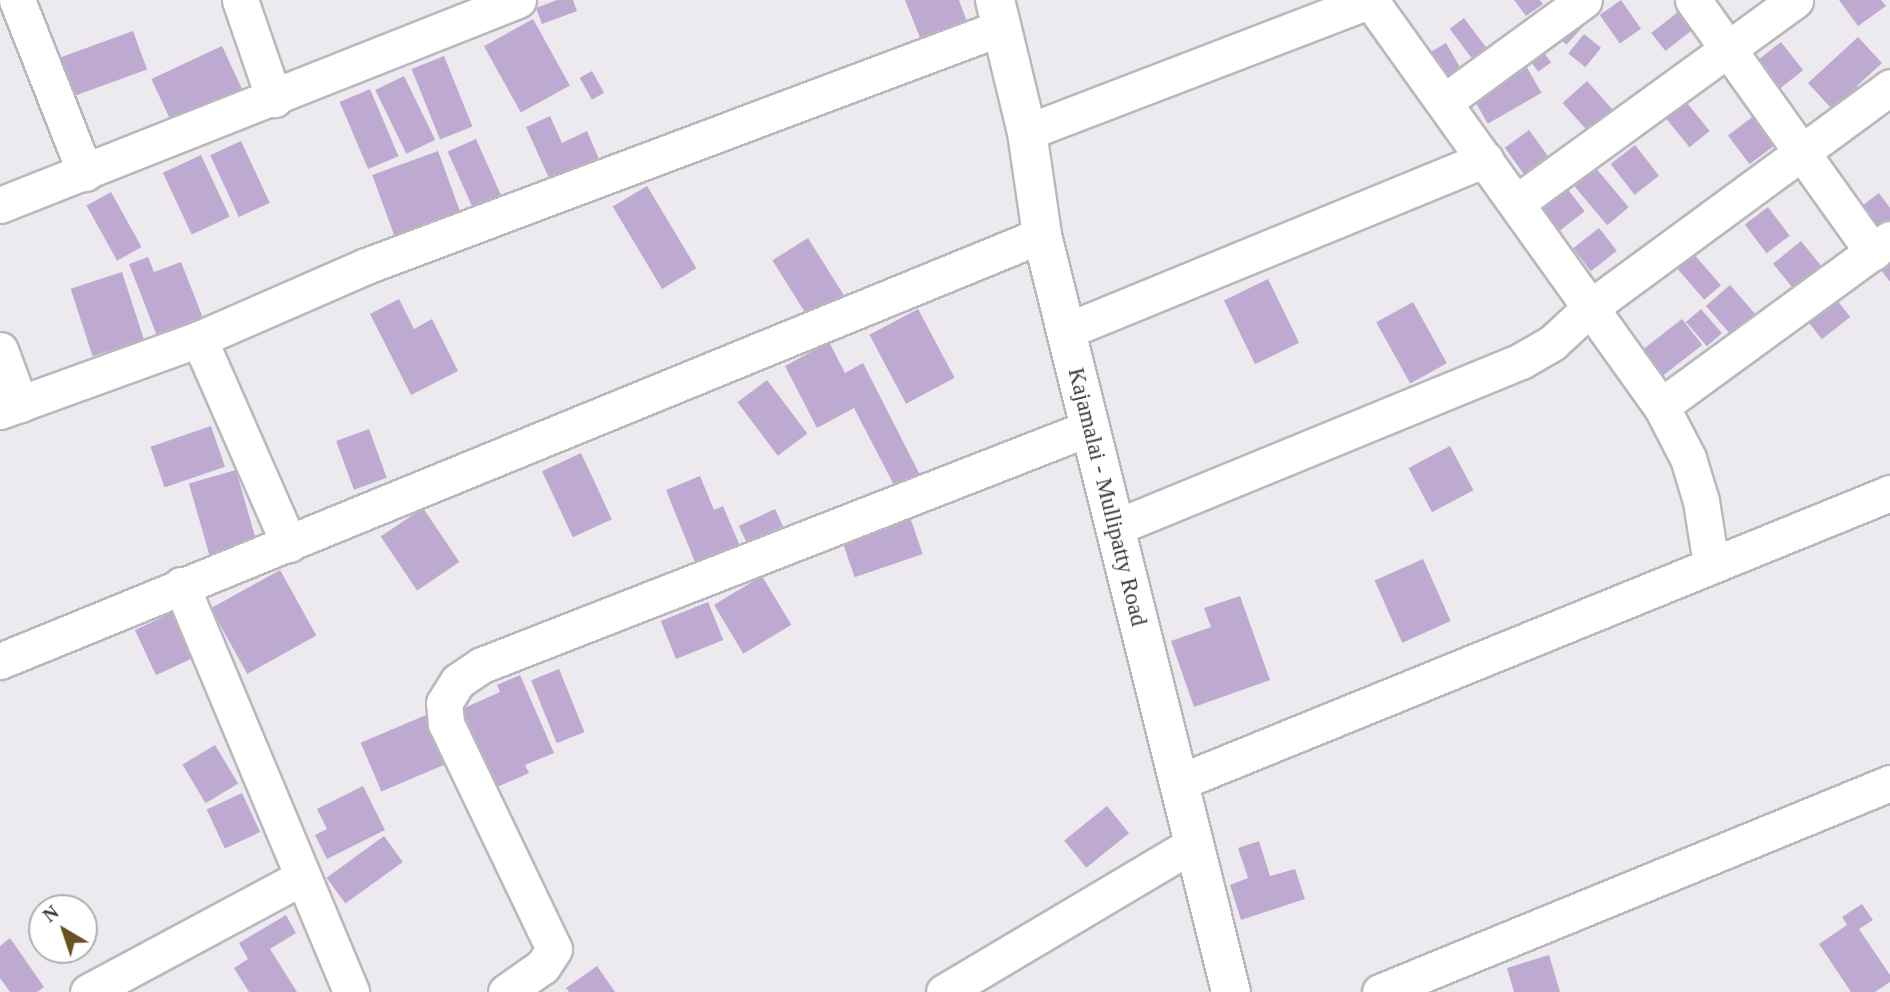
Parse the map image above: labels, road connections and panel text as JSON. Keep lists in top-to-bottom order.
{
  "streets": {
    "main road": ["Kajamalai - Mullipatty Road"]
  },
  "north": "top left"
}
